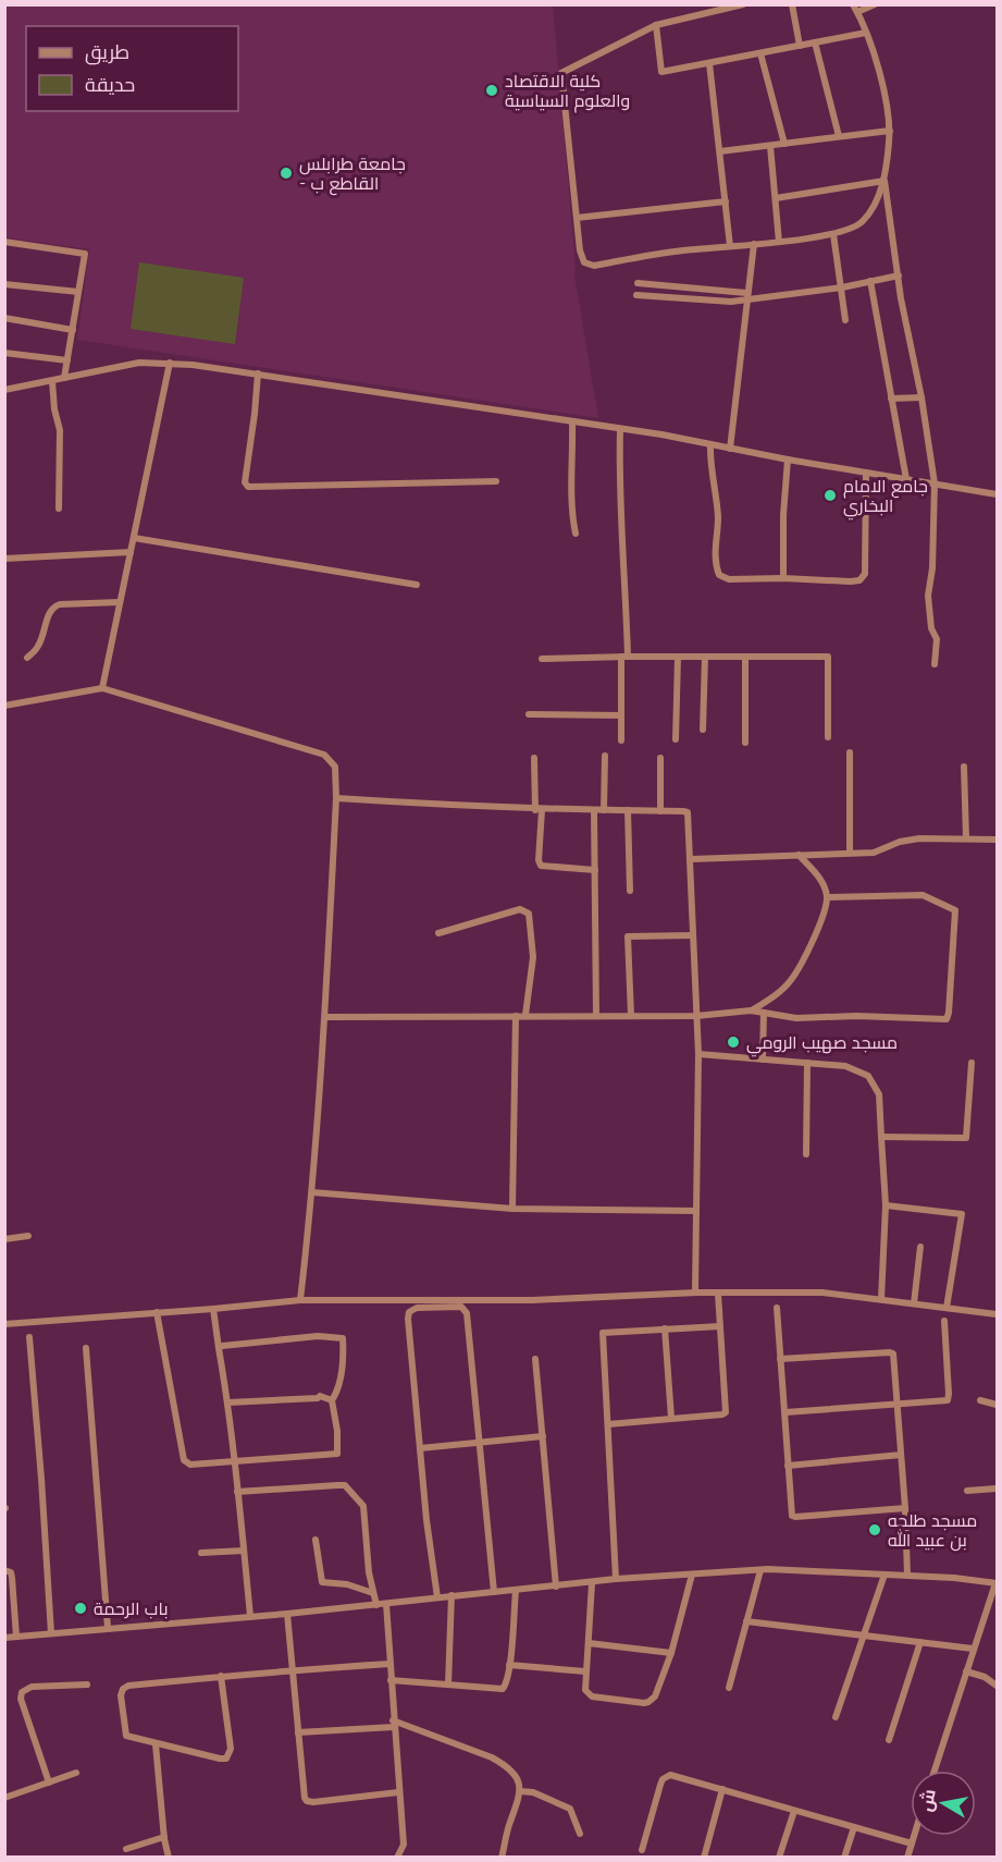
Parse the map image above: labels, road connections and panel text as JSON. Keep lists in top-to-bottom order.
{
  "places": [
    "كلية الاقتصاد والعلوم السياسية",
    "جامعة طرابلس - القاطع ب",
    "جامع الامام البخاري",
    "مسجد صهيب الرومي",
    "مسجد طلحه بن عبيد الله",
    "باب الرحمة"
  ],
  "legend": ["طريق", "حديقة"],
  "north": "left"
}
